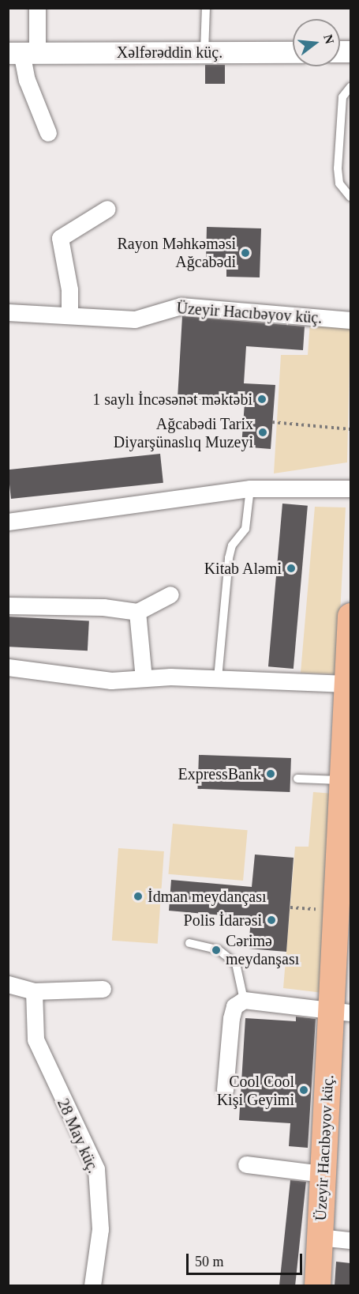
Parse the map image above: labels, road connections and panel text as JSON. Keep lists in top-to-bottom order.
{
  "streets": {
    "main road": ["Üzeyir Hacıbəyov küç."],
    "street": ["Xəlfərəddin küç.", "28 May küç."]
  },
  "places": [
    "Rayon Məhkəməsi Ağcabədi",
    "1 saylı İncəsənət məktəbi",
    "Ağcabədi Tarix Diyarşünaslıq Muzeyi",
    "Kitab Aləmi",
    "ExpressBank",
    "İdman meydançası",
    "Polis İdarəsi",
    "Cərimə meydanşası",
    "Cool Cool Kişi Geyimi"
  ],
  "scale_bar": "50 m",
  "north": "right"
}
